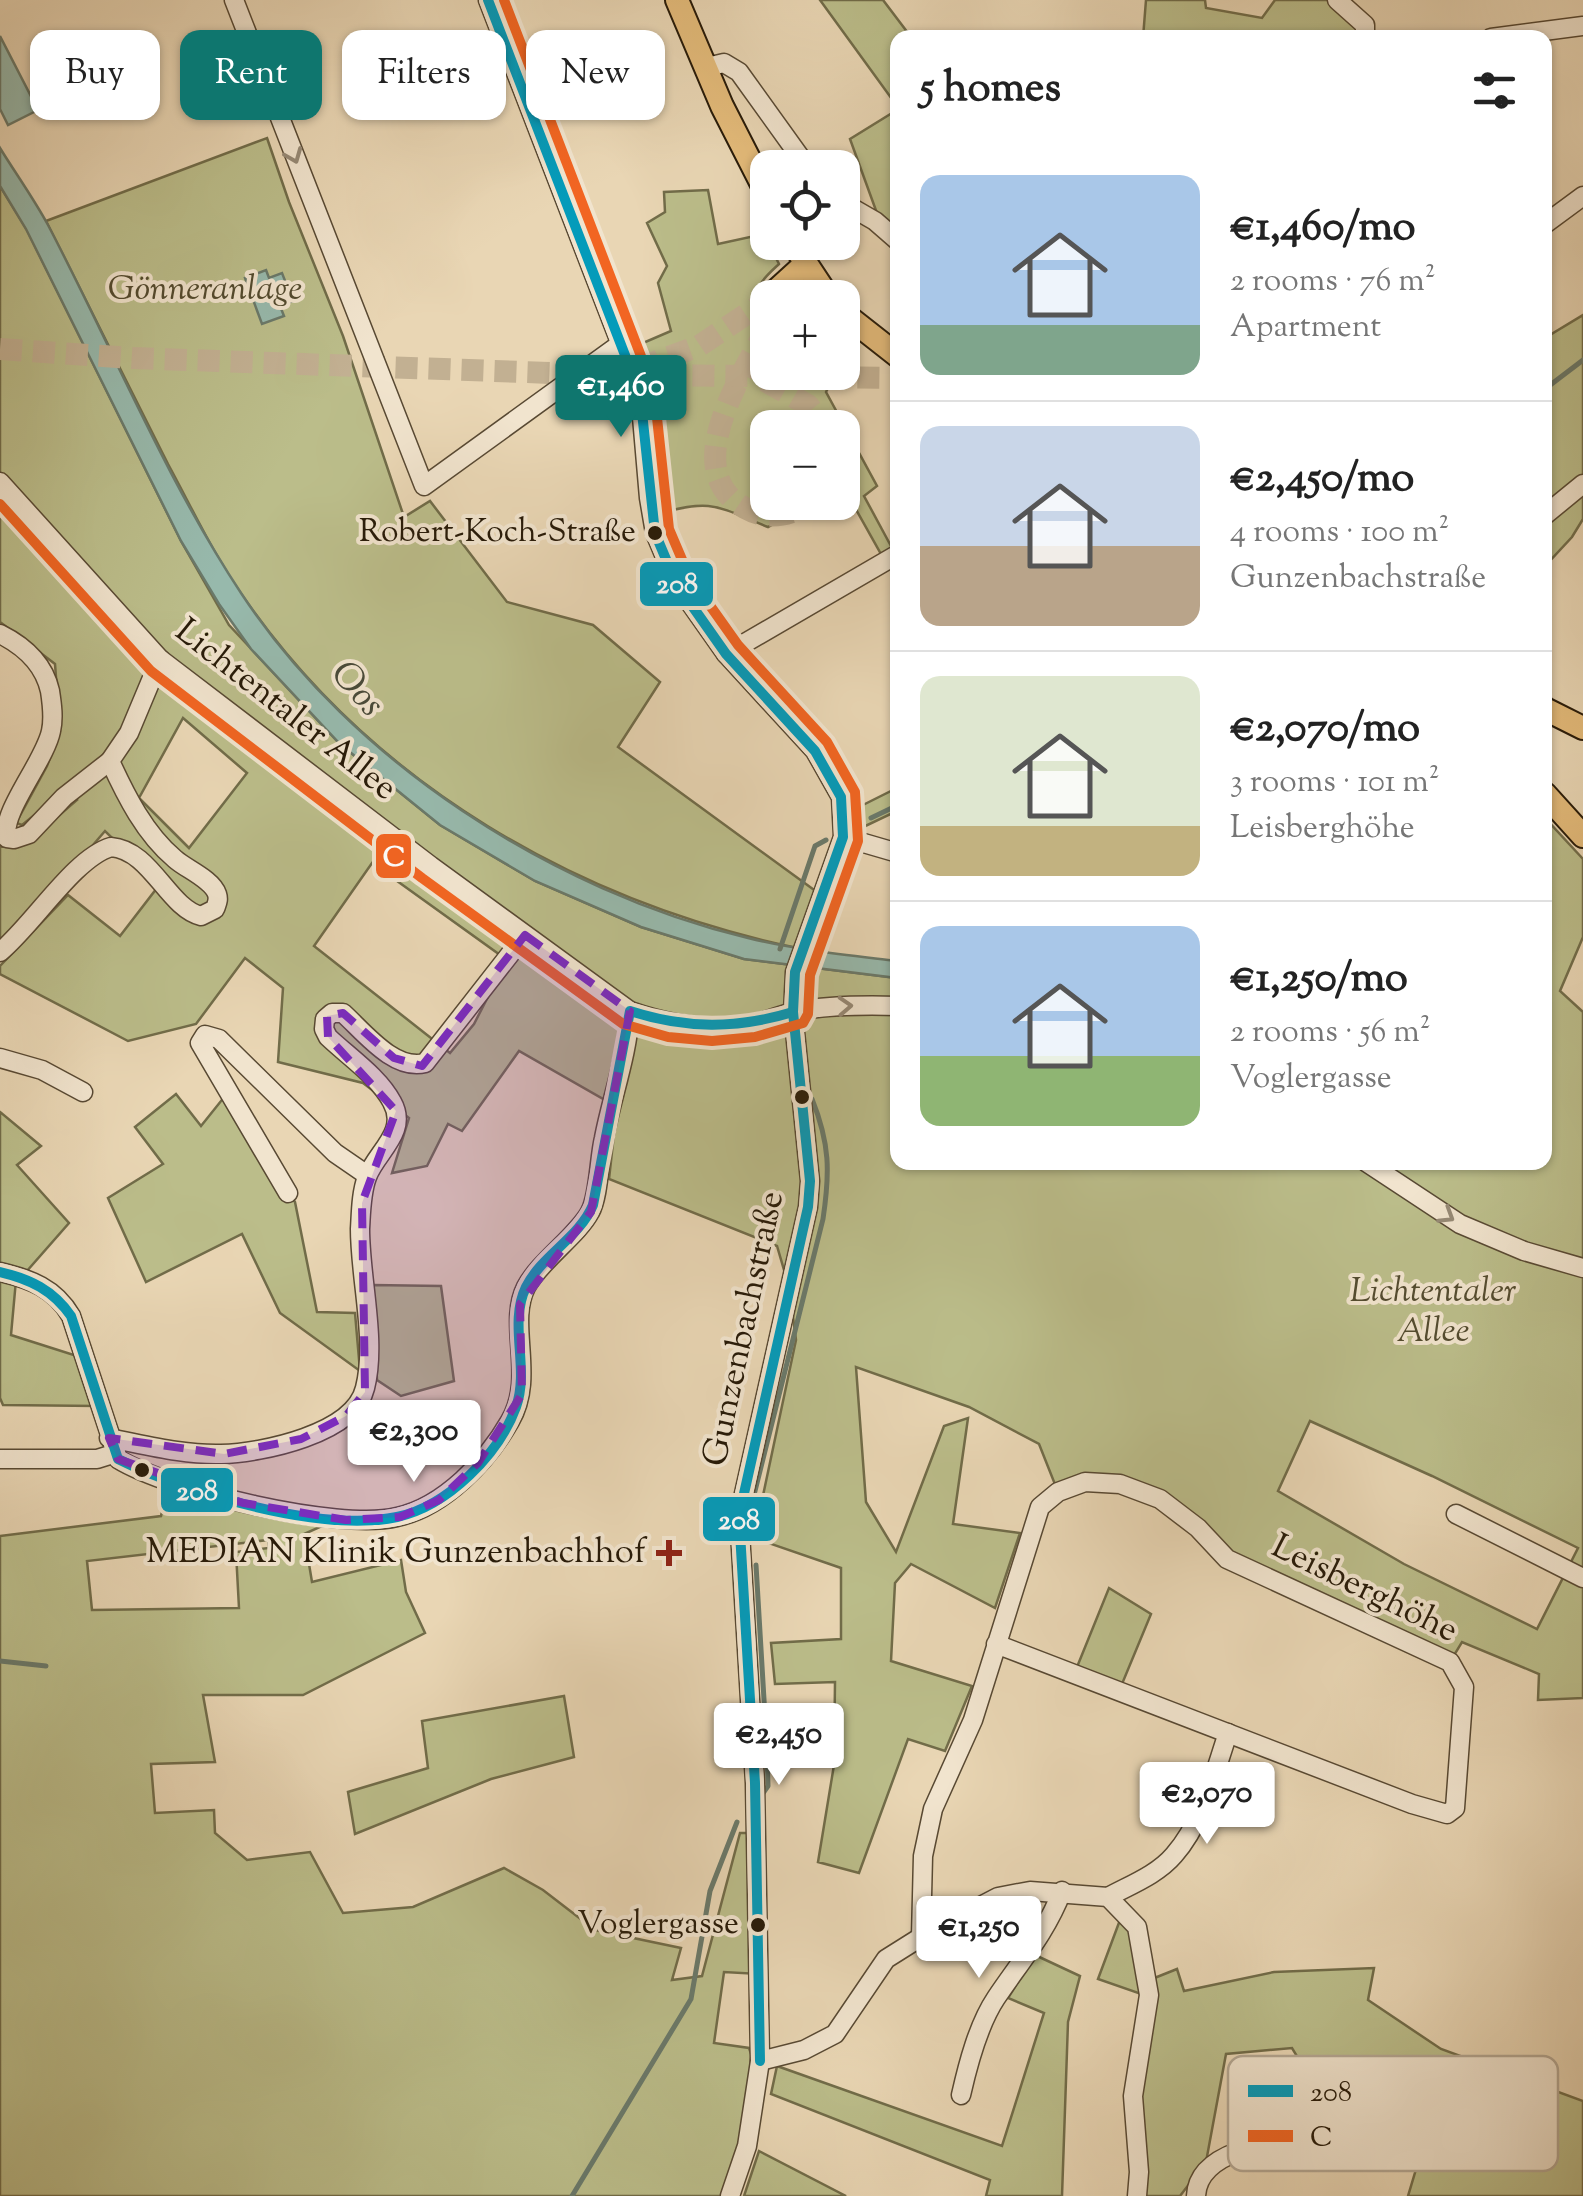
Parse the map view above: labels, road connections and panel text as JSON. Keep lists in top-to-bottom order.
{
  "streets": {
    "street": ["Lichtentaler Allee", "Gunzenbachstraße", "Leisberghöhe"]
  },
  "crossings": [
    ["Lichtentaler Allee", "Gunzenbachstraße"]
  ],
  "water": ["Oos"],
  "parks": ["Gönneranlage", "Lichtentaler Allee"],
  "places": {
    "other": ["Robert-Koch-Straße", "Voglergasse"],
    "health": ["MEDIAN Klinik Gunzenbachhof"]
  },
  "lines": ["transit line 208", "transit line C"],
  "legend": ["208", "C"],
  "page": {
    "chip": [
      "Buy",
      "Rent",
      "Filters",
      "New"
    ],
    "heading": "5 homes",
    "map_buttons": ["+", "−"],
    "list": [
      {
        "name": "€1,460/mo",
        "note": "2 rooms · 76 m² · Apartment"
      },
      {
        "name": "€2,450/mo",
        "note": "4 rooms · 100 m² · Gunzenbachstraße"
      },
      {
        "name": "€2,070/mo",
        "note": "3 rooms · 101 m² · Leisberghöhe"
      },
      {
        "name": "€1,250/mo",
        "note": "2 rooms · 56 m² · Voglergasse"
      }
    ],
    "price": [
      "€1,460",
      "€2,300",
      "€2,450",
      "€2,070",
      "€1,250"
    ]
  }
}
